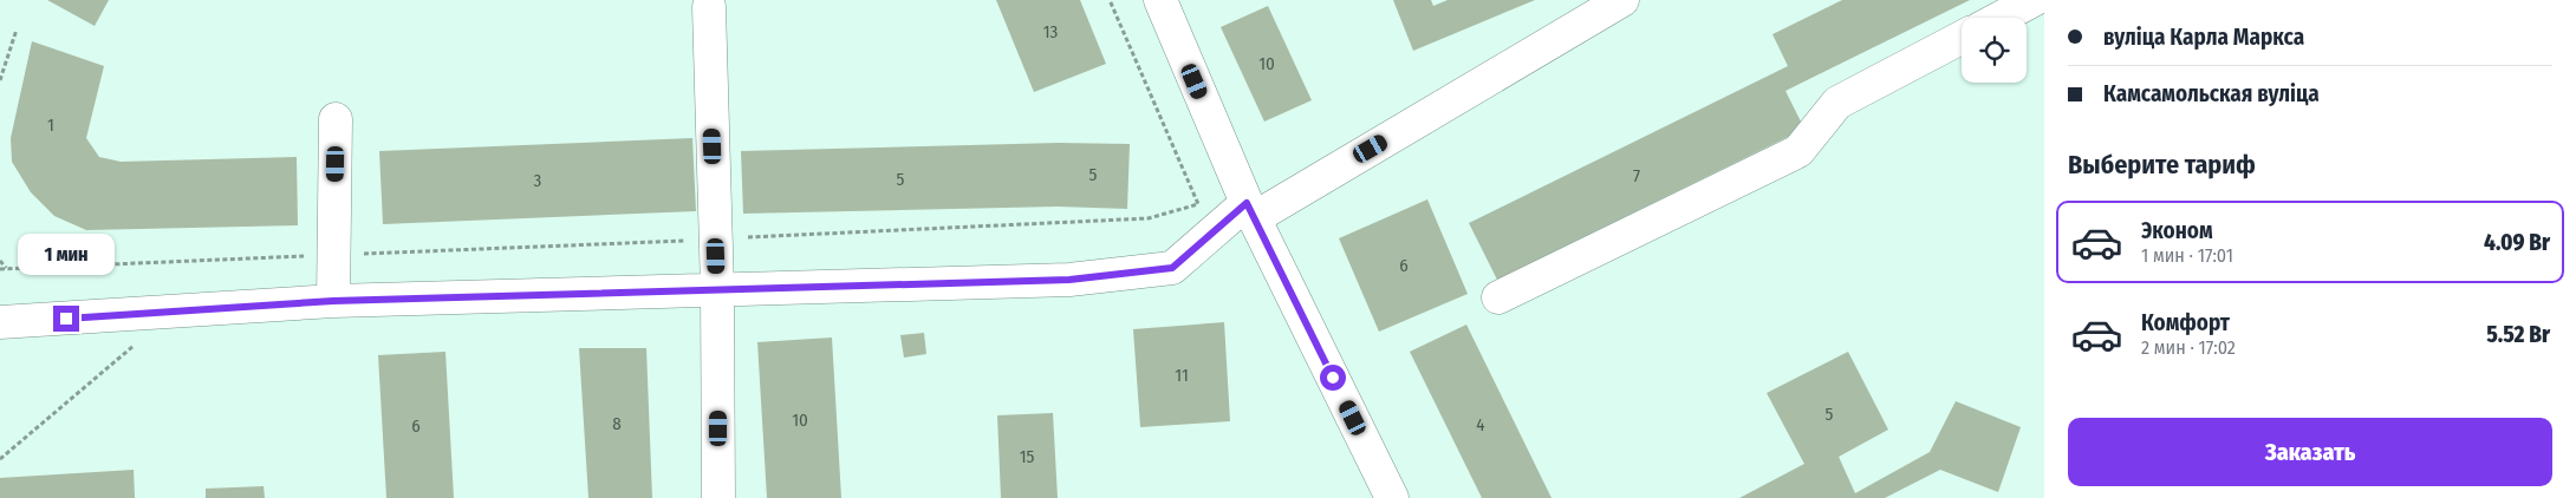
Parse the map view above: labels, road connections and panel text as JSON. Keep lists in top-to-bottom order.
{
  "house_numbers": [
    "13",
    "10",
    "1",
    "5",
    "7",
    "5",
    "3",
    "6",
    "11",
    "5",
    "10",
    "8",
    "4",
    "6",
    "15"
  ],
  "page": {
    "banner": ["вуліца Карла Маркса", "Камсамольская вуліца"],
    "heading": "Выберите тариф",
    "list": [
      {
        "name": "Эконом",
        "note": "1 мин · 17:01",
        "value": "4.09 Br"
      },
      {
        "name": "Комфорт",
        "note": "2 мин · 17:02",
        "value": "5.52 Br"
      }
    ],
    "bubble": "1 мин",
    "buttons": "Заказать"
  }
}
